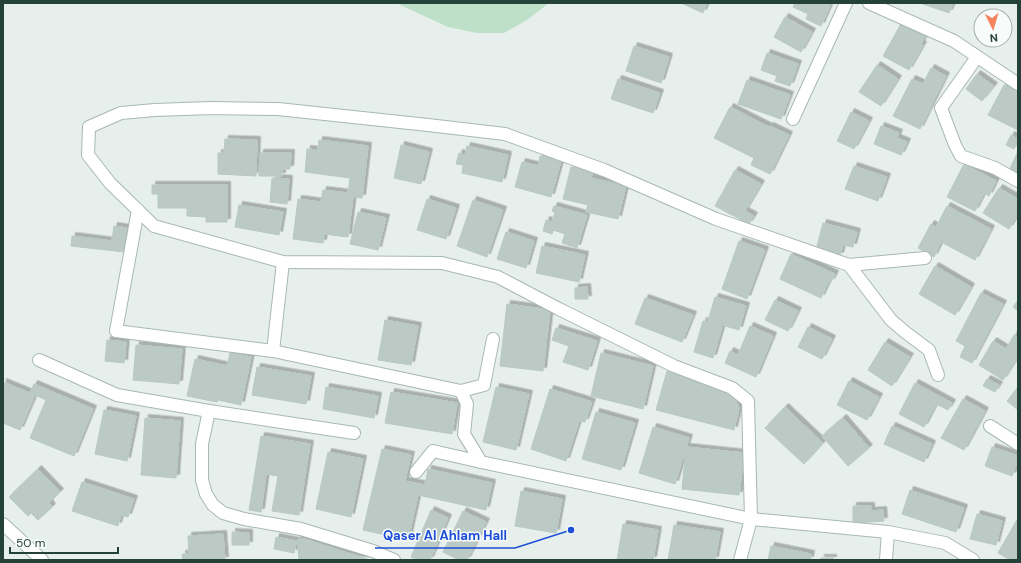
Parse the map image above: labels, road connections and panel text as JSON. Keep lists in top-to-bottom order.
{
  "places": ["Qaser Al Ahlam Hall"],
  "scale_bar": "50 m",
  "north": "bottom"
}
